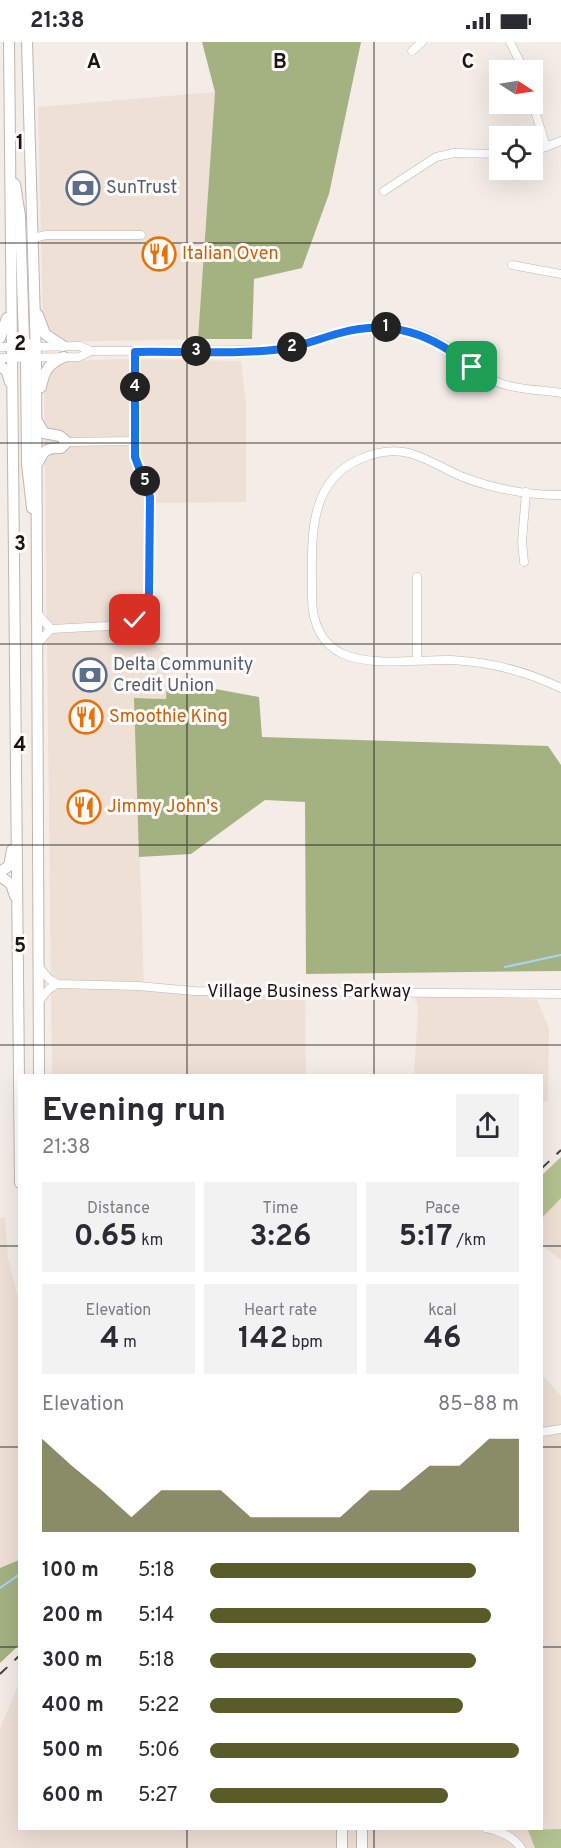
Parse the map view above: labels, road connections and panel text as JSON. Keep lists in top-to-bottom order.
{
  "streets": {
    "street": ["Village Business Parkway"]
  },
  "places": {
    "bank": ["SunTrust", "Delta Community Credit Union"],
    "restaurant": ["Italian Oven", "Smoothie King", "Jimmy John's"]
  },
  "north": "right",
  "page": {
    "status": "21:38",
    "pins": [
      "1",
      "2",
      "3",
      "4",
      "5"
    ],
    "heading": ["Evening run", "21:38"],
    "stats": [
      ["Distance", "0.65 km"],
      ["Time", "3:26"],
      ["Pace", "5:17 /km"],
      ["Elevation", "4 m"],
      ["Heart rate", "142 bpm"],
      ["kcal", "46"]
    ],
    "chart": ["Elevation", "85–88 m"],
    "list": [
      {
        "name": "100 m",
        "note": "5:18"
      },
      {
        "name": "200 m",
        "note": "5:14"
      },
      {
        "name": "300 m",
        "note": "5:18"
      },
      {
        "name": "400 m",
        "note": "5:22"
      },
      {
        "name": "500 m",
        "note": "5:06"
      },
      {
        "name": "600 m",
        "note": "5:27"
      }
    ]
  },
  "grid": {
    "columns": ["A", "B", "C"],
    "rows": [
      "1",
      "2",
      "3",
      "4",
      "5"
    ]
  }
}
